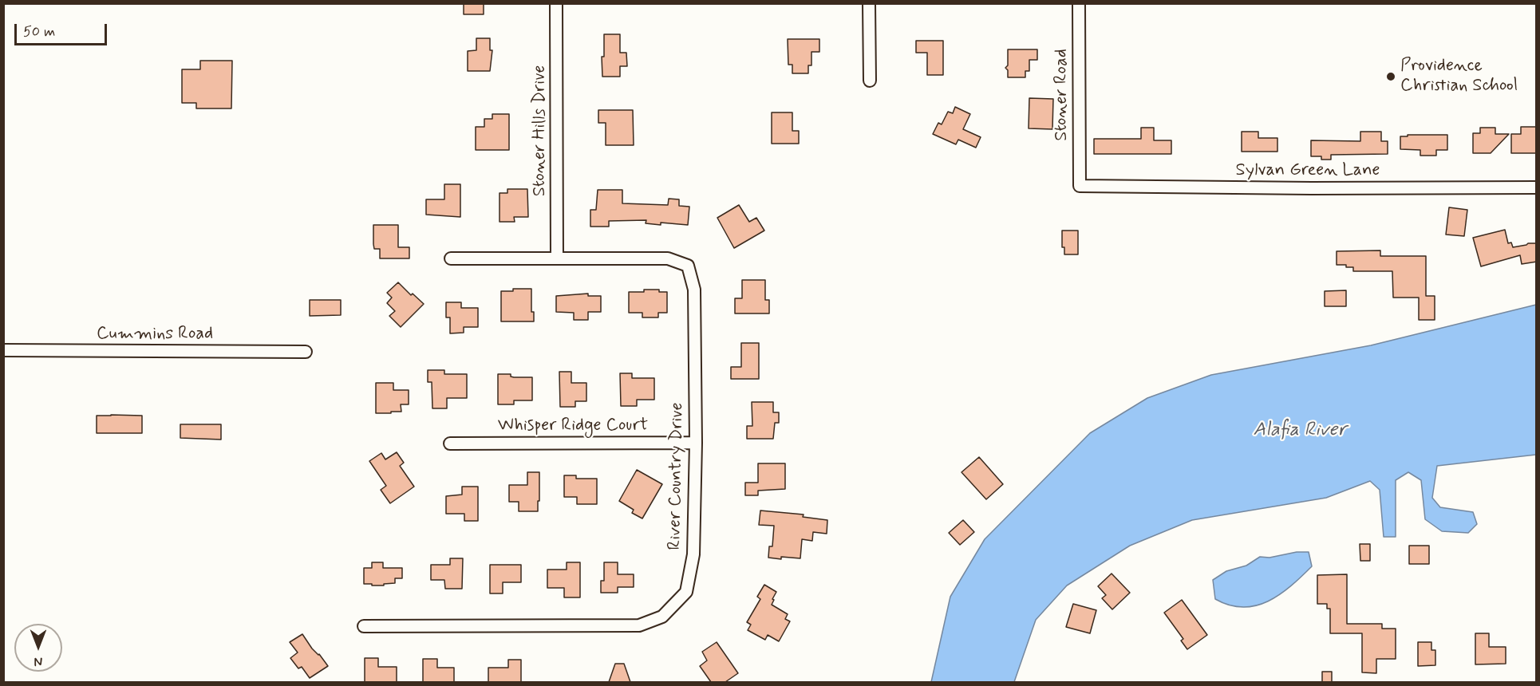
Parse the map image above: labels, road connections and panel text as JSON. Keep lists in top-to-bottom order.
{
  "streets": {
    "street": [
      "Stoner Road",
      "Stoner Hills Drive",
      "Sylvan Green Lane",
      "Cummins Road",
      "Whisper Ridge Court",
      "River Country Drive"
    ]
  },
  "crossings": [
    ["Stoner Road", "Sylvan Green Lane"],
    ["Stoner Hills Drive", "River Country Drive"],
    ["Whisper Ridge Court", "River Country Drive"]
  ],
  "water": ["Alafia River"],
  "places": ["Providence Christian School"],
  "scale_bar": "50 m",
  "north": "bottom"
}
